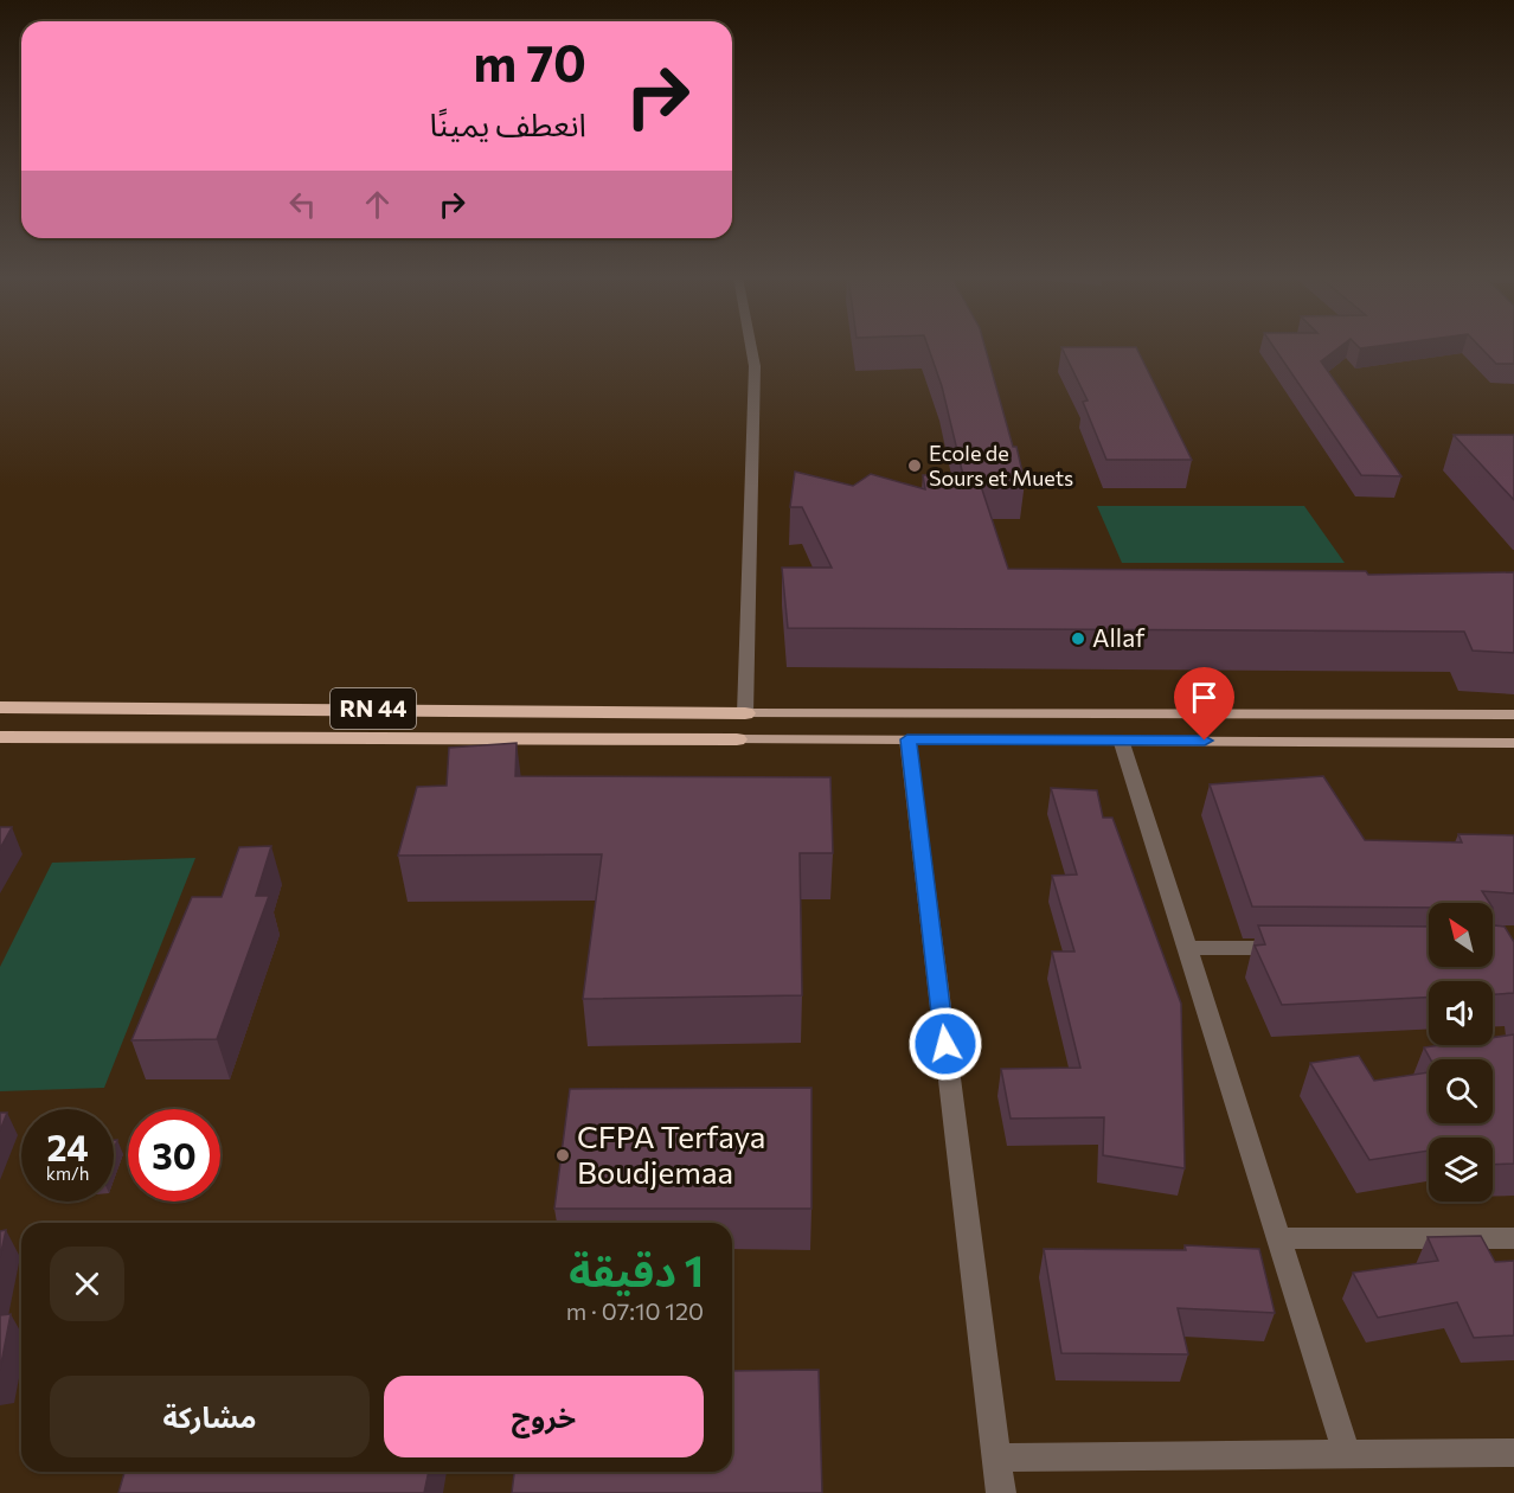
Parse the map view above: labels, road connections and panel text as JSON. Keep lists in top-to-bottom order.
{
  "streets": {
    "highway": ["RN 44"]
  },
  "places": ["Ecole de Sours et Muets", "Allaf", "CFPA Terfaya Boudjemaa"],
  "north": "top left",
  "page": {
    "turn": ["70 m", "انعطف يمينًا"],
    "speed": "24 km/h",
    "limit": "30",
    "heading": ["1 دقيقة", "120 m · 07:10"],
    "buttons": ["خروج", "مشاركة"]
  }
}
